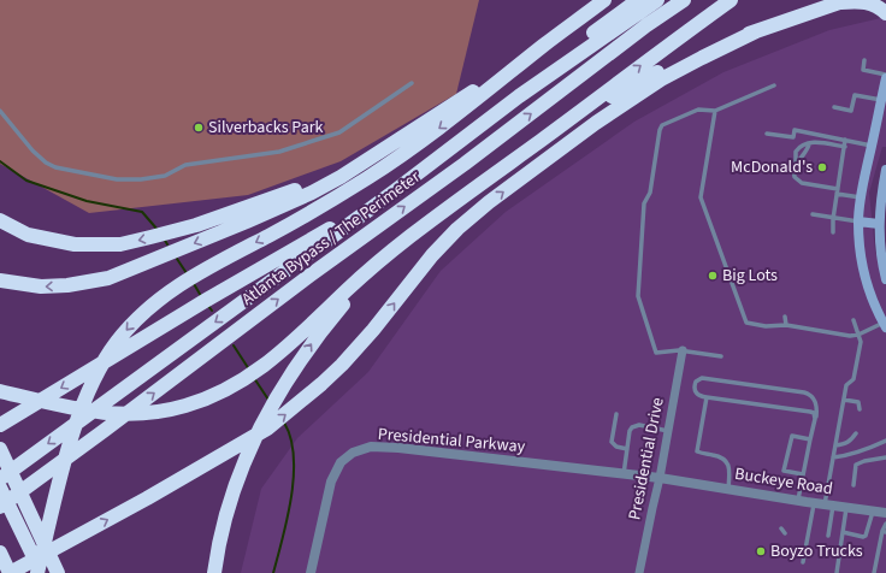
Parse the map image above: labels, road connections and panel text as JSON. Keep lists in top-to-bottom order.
{
  "streets": {
    "highway": ["Atlanta Bypass / The Perimeter"],
    "street": ["Presidential Parkway", "Presidential Drive", "Buckeye Road"]
  },
  "crossings": [
    ["Presidential Parkway", "Presidential Drive"],
    ["Presidential Parkway", "Buckeye Road"]
  ],
  "places": [
    "Silverbacks Park",
    "McDonald's",
    "Big Lots",
    "Boyzo Trucks"
  ]
}
